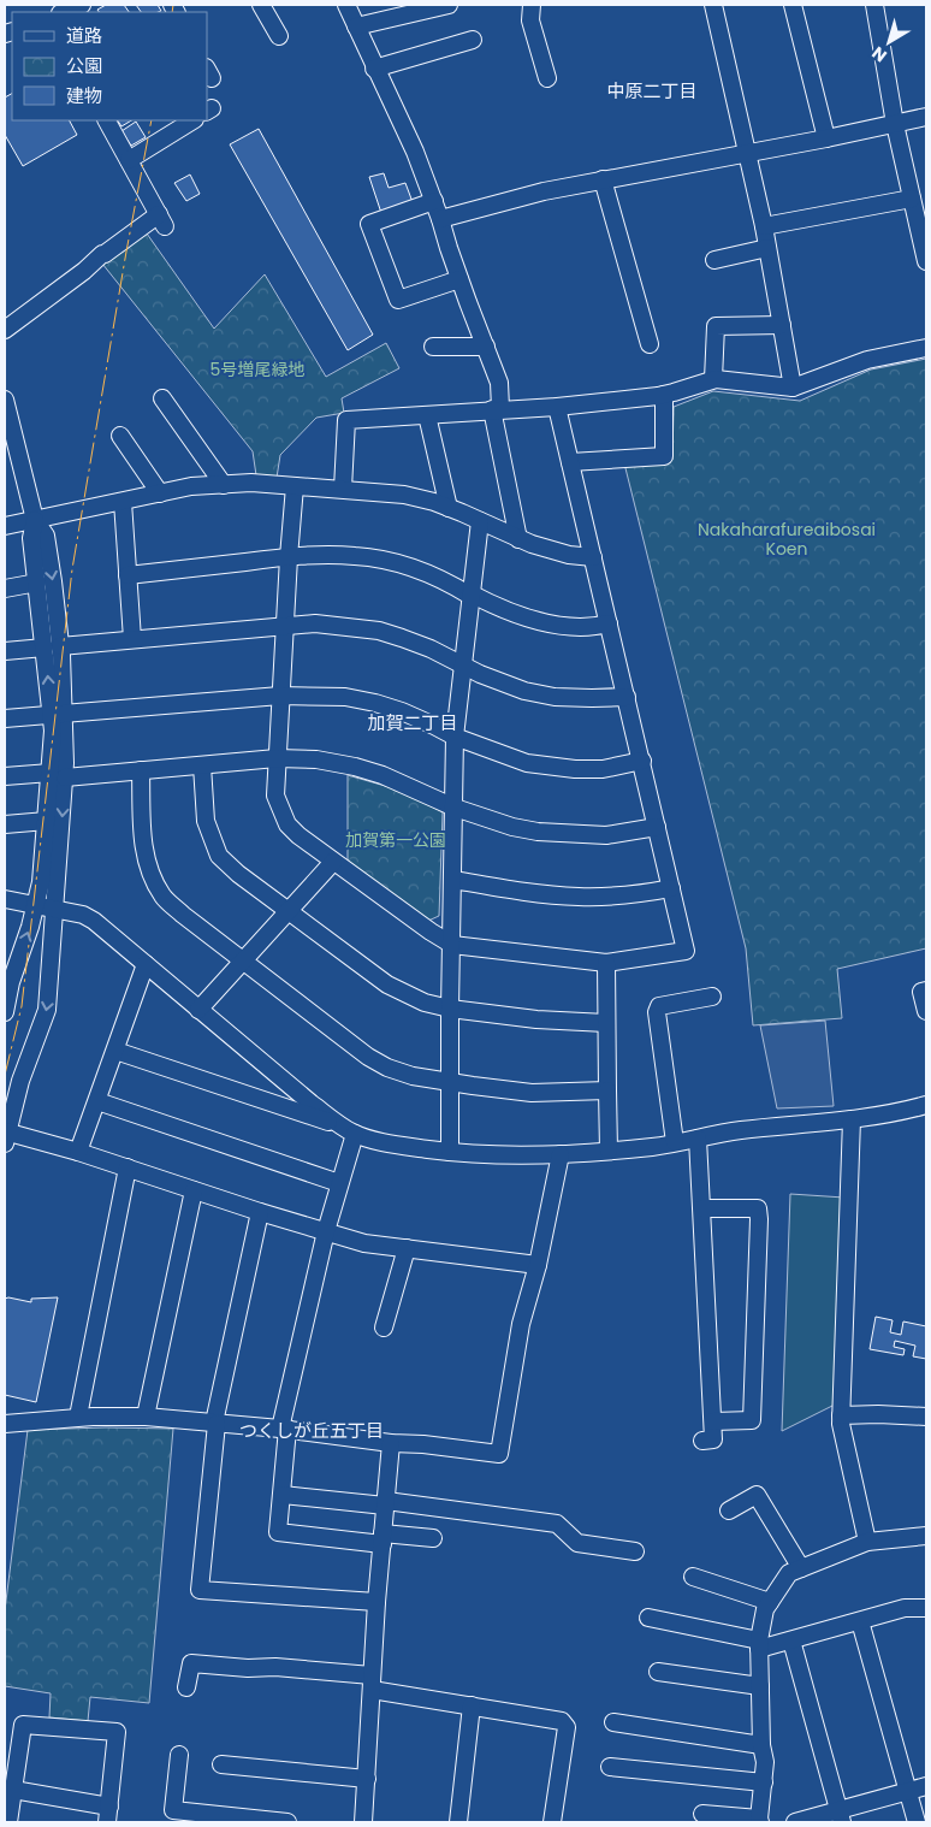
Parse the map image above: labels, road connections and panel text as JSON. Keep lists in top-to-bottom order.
{
  "districts": ["中原二丁目", "加賀二丁目", "つくしが丘五丁目"],
  "parks": ["5号増尾緑地", "Nakaharafureaibosai Koen", "加賀第一公園"],
  "legend": ["道路", "公園", "建物"],
  "north": "bottom left"
}
